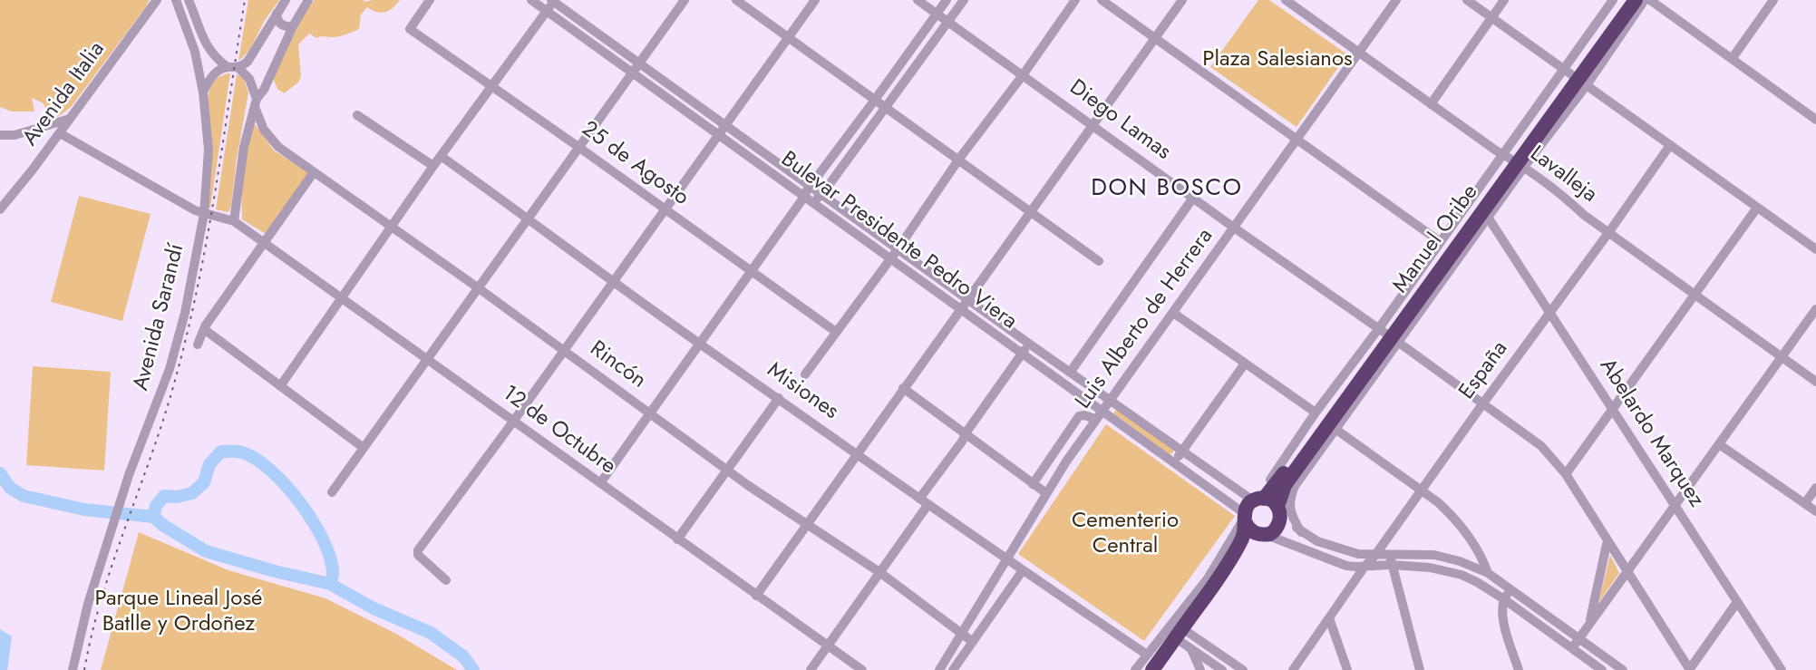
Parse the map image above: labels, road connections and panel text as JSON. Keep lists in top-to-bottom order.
{
  "streets": {
    "highway": ["Manuel Oribe"],
    "street": [
      "Avenida Italia",
      "Diego Lamas",
      "25 de Agosto",
      "Lavalleja",
      "Bulevar Presidente Pedro Viera",
      "Avenida Sarandí",
      "Luis Alberto de Herrera",
      "Rincón",
      "España",
      "Misiones",
      "12 de Octubre",
      "Abelardo Marquez"
    ]
  },
  "crossings": [
    ["Diego Lamas", "Manuel Oribe"],
    ["Diego Lamas", "Luis Alberto de Herrera"],
    ["Diego Lamas", "España"],
    ["Lavalleja", "Manuel Oribe"],
    ["Lavalleja", "Luis Alberto de Herrera"],
    ["Lavalleja", "España"],
    ["Manuel Oribe", "Bulevar Presidente Pedro Viera"],
    ["Manuel Oribe", "Misiones"],
    ["Bulevar Presidente Pedro Viera", "Luis Alberto de Herrera"],
    ["Luis Alberto de Herrera", "Rincón"],
    ["Luis Alberto de Herrera", "Misiones"],
    ["España", "Abelardo Marquez"]
  ],
  "districts": ["DON BOSCO"],
  "parks": ["Plaza Salesianos", "Cementerio Central", "Parque Lineal José Batlle y Ordoñez"]
}
